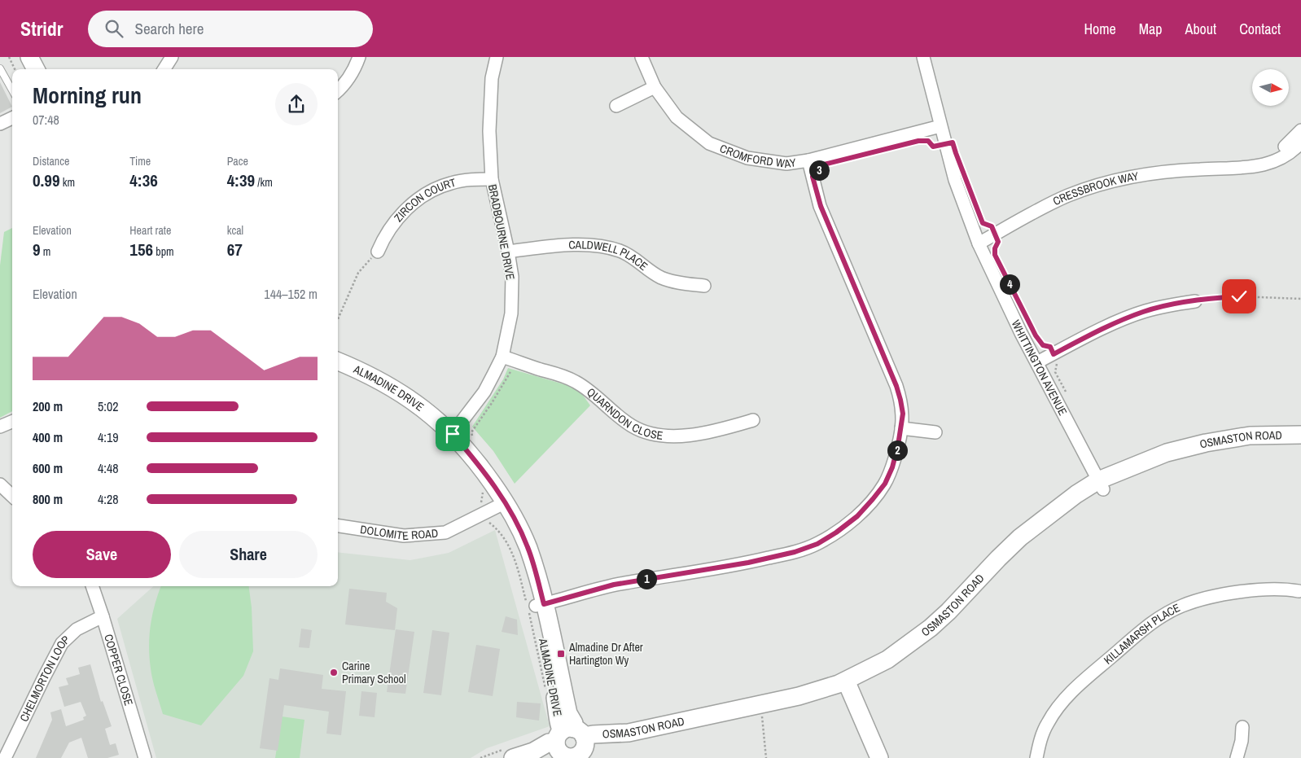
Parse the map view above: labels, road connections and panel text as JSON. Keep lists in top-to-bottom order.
{
  "streets": {
    "street": [
      "CROMFORD WAY",
      "CRESSBROOK WAY",
      "ZIRCON COURT",
      "BRADBOURNE DRIVE",
      "CALDWELL PLACE",
      "WHITTINGTON AVENUE",
      "ALMADINE DRIVE",
      "QUARNDON CLOSE",
      "OSMASTON ROAD",
      "DOLOMITE ROAD",
      "KILLAMARSH PLACE",
      "COPPER CLOSE",
      "CHELMORTON LOOP"
    ]
  },
  "crossings": [
    ["CROMFORD WAY", "WHITTINGTON AVENUE"],
    ["CRESSBROOK WAY", "WHITTINGTON AVENUE"],
    ["ZIRCON COURT", "BRADBOURNE DRIVE"],
    ["BRADBOURNE DRIVE", "CALDWELL PLACE"],
    ["BRADBOURNE DRIVE", "ALMADINE DRIVE"],
    ["BRADBOURNE DRIVE", "QUARNDON CLOSE"],
    ["WHITTINGTON AVENUE", "OSMASTON ROAD"],
    ["ALMADINE DRIVE", "OSMASTON ROAD"],
    ["ALMADINE DRIVE", "DOLOMITE ROAD"],
    ["COPPER CLOSE", "CHELMORTON LOOP"]
  ],
  "places": {
    "transit": ["Almadine Dr After Hartington Wy"],
    "other": ["Carine Primary School"]
  },
  "north": "right",
  "page": {
    "header": "Stridr",
    "search": "Search here",
    "nav": [
      "Home",
      "Map",
      "About",
      "Contact"
    ],
    "heading": ["Morning run", "07:48"],
    "stats": [
      ["Distance", "0.99 km"],
      ["Time", "4:36"],
      ["Pace", "4:39 /km"],
      ["Elevation", "9 m"],
      ["Heart rate", "156 bpm"],
      ["kcal", "67"]
    ],
    "pins": [
      "3",
      "4",
      "2",
      "1"
    ],
    "chart": ["Elevation", "144–152 m"],
    "list": [
      {
        "name": "200 m",
        "note": "5:02"
      },
      {
        "name": "400 m",
        "note": "4:19"
      },
      {
        "name": "600 m",
        "note": "4:48"
      },
      {
        "name": "800 m",
        "note": "4:28"
      }
    ],
    "buttons": ["Save", "Share"]
  }
}
